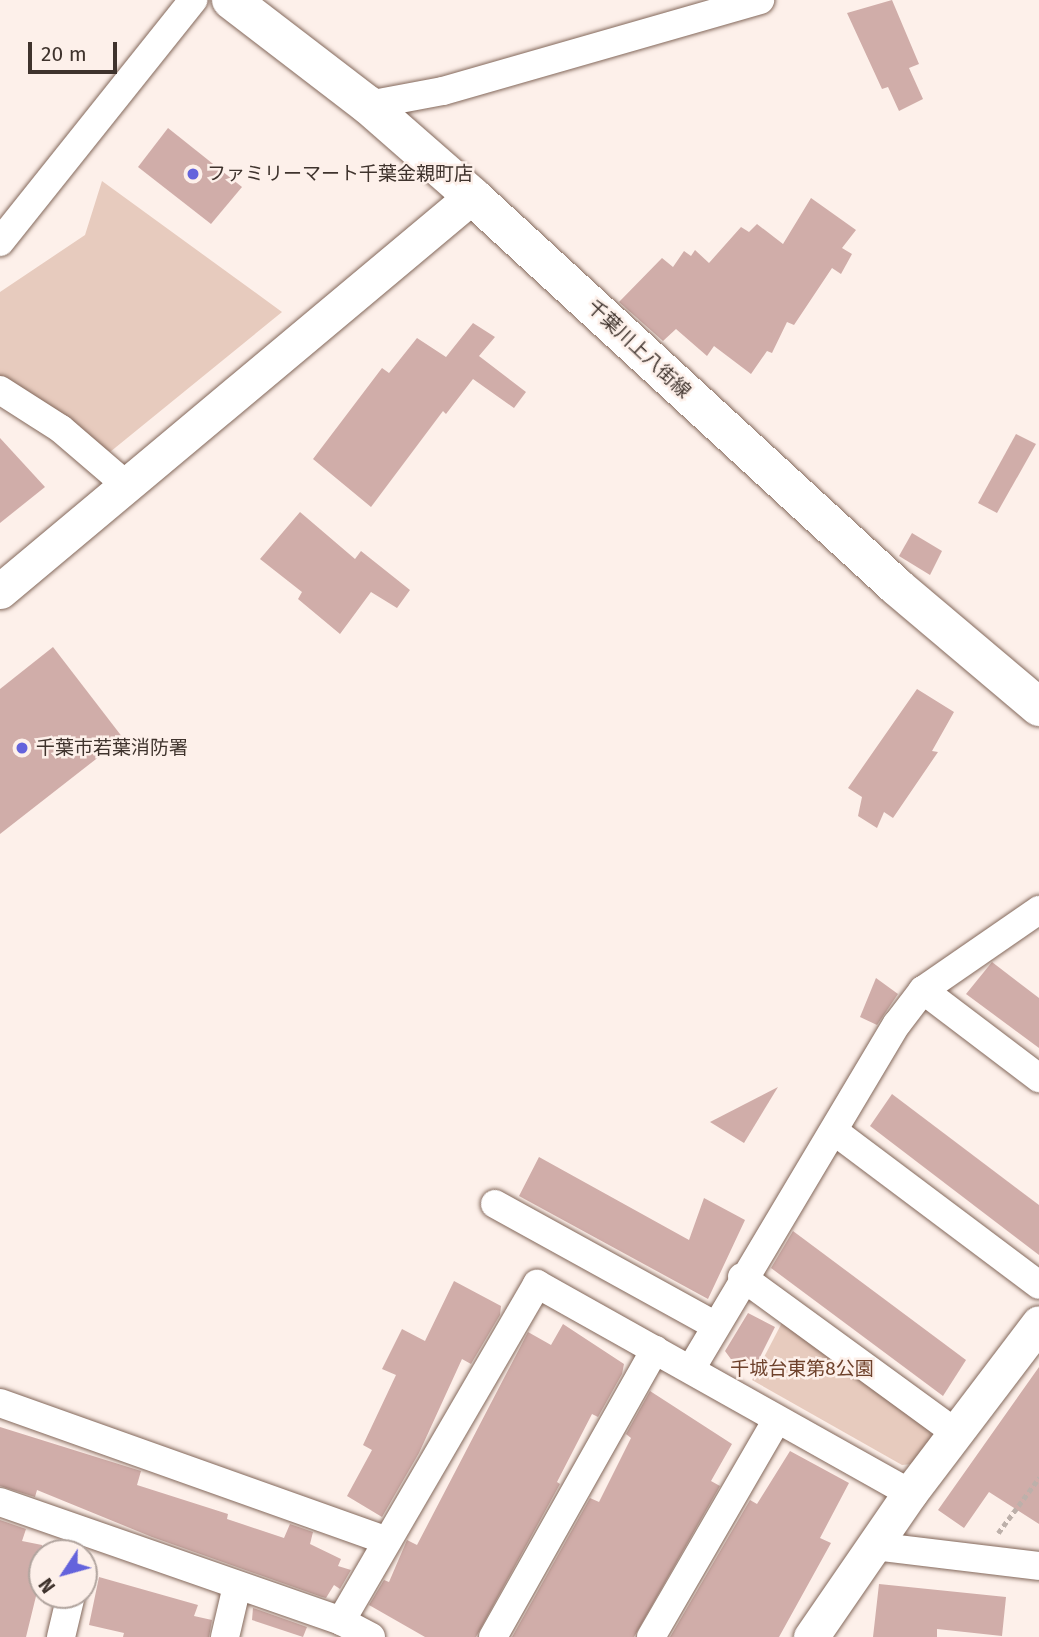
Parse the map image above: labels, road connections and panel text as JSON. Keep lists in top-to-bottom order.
{
  "streets": {
    "main road": ["千葉川上八街線"]
  },
  "parks": ["千城台東第8公園"],
  "places": ["ファミリーマート千葉金親町店", "千葉市若葉消防署"],
  "scale_bar": "20 m",
  "north": "bottom left"
}
